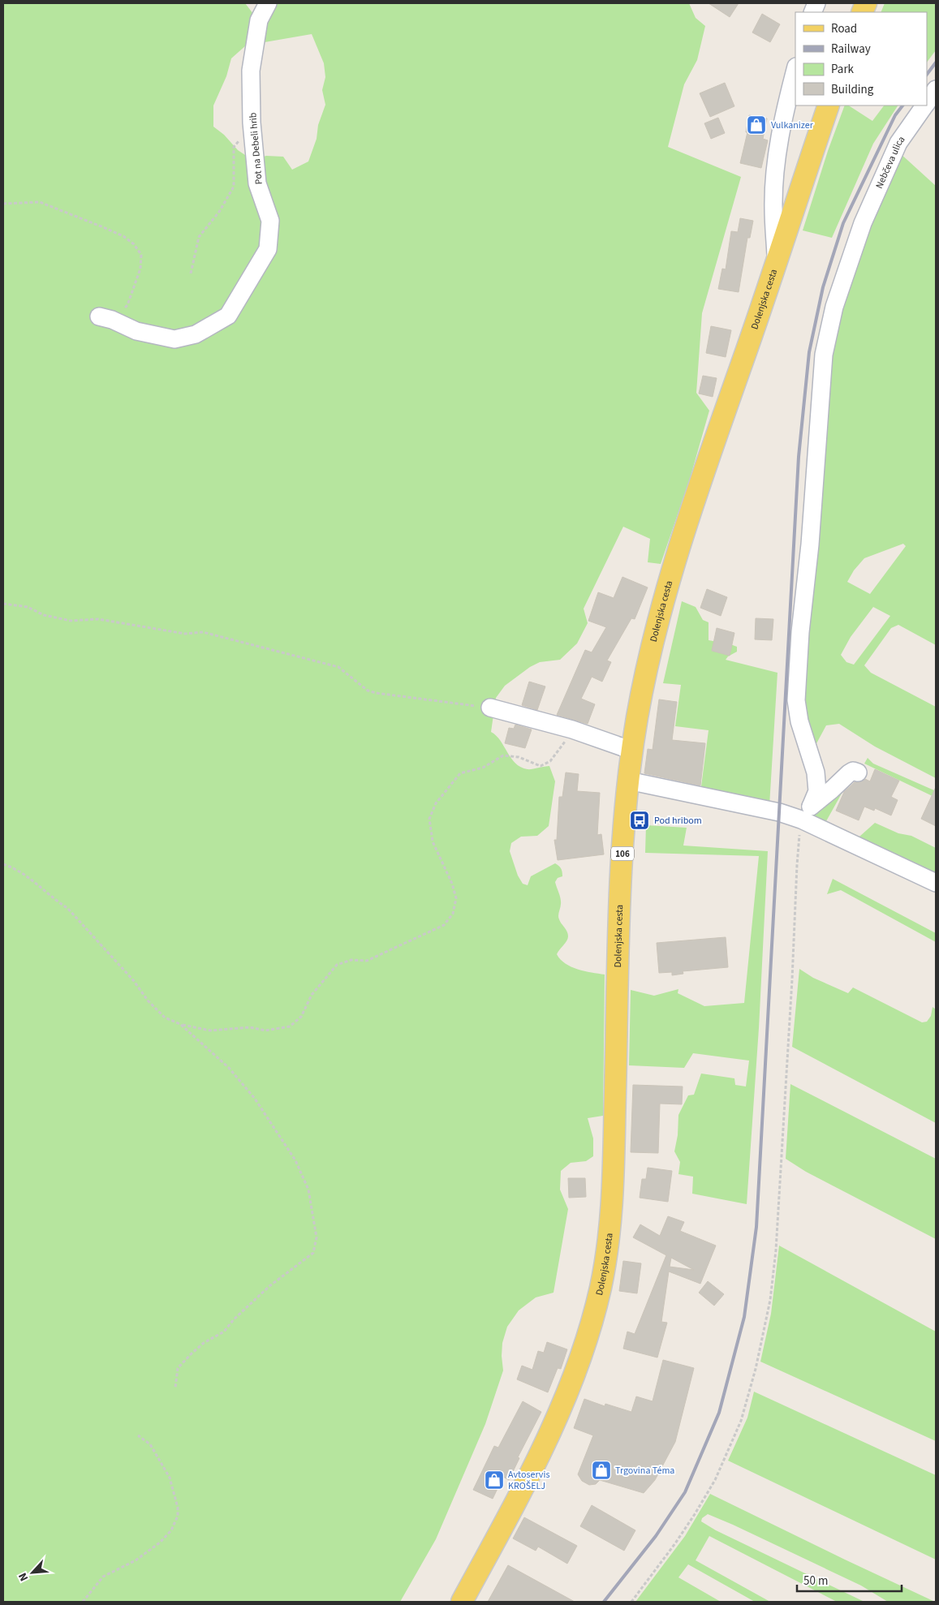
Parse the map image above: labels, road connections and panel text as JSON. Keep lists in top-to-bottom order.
{
  "streets": {
    "main road": ["Dolenjska cesta", "106"],
    "street": ["Pot na Debeli hrib", "Nebčeva ulica"]
  },
  "places": {
    "shop": ["Vulkanizer", "Trgovina Téma", "Avtoservis KROŠELJ"],
    "bus stop": ["Pod hribom"]
  },
  "legend": [
    "Road",
    "Railway",
    "Park",
    "Building"
  ],
  "scale_bar": "50 m",
  "north": "bottom left"
}
